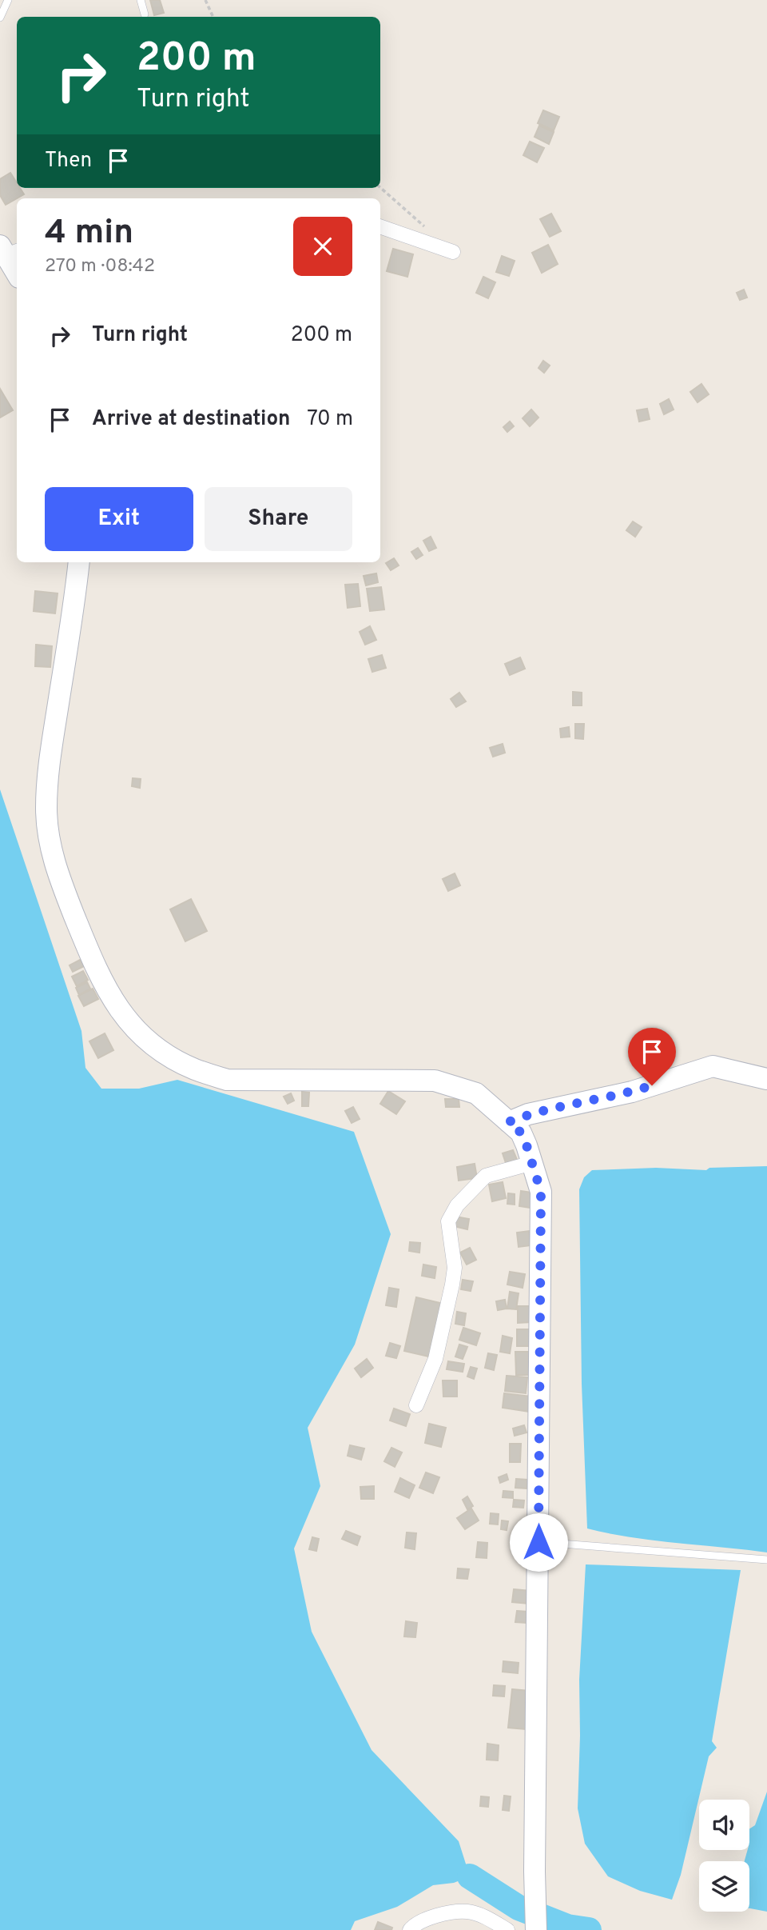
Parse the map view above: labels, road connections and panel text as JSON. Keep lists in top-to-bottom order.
{
  "page": {
    "turn": ["200 m", "Turn right"],
    "then": "Then",
    "heading": ["4 min", "270 m · 08:42"],
    "list": [
      {
        "name": "Turn right",
        "value": "200 m"
      },
      {
        "name": "Arrive at destination",
        "value": "70 m"
      }
    ],
    "buttons": ["Exit", "Share"]
  }
}
